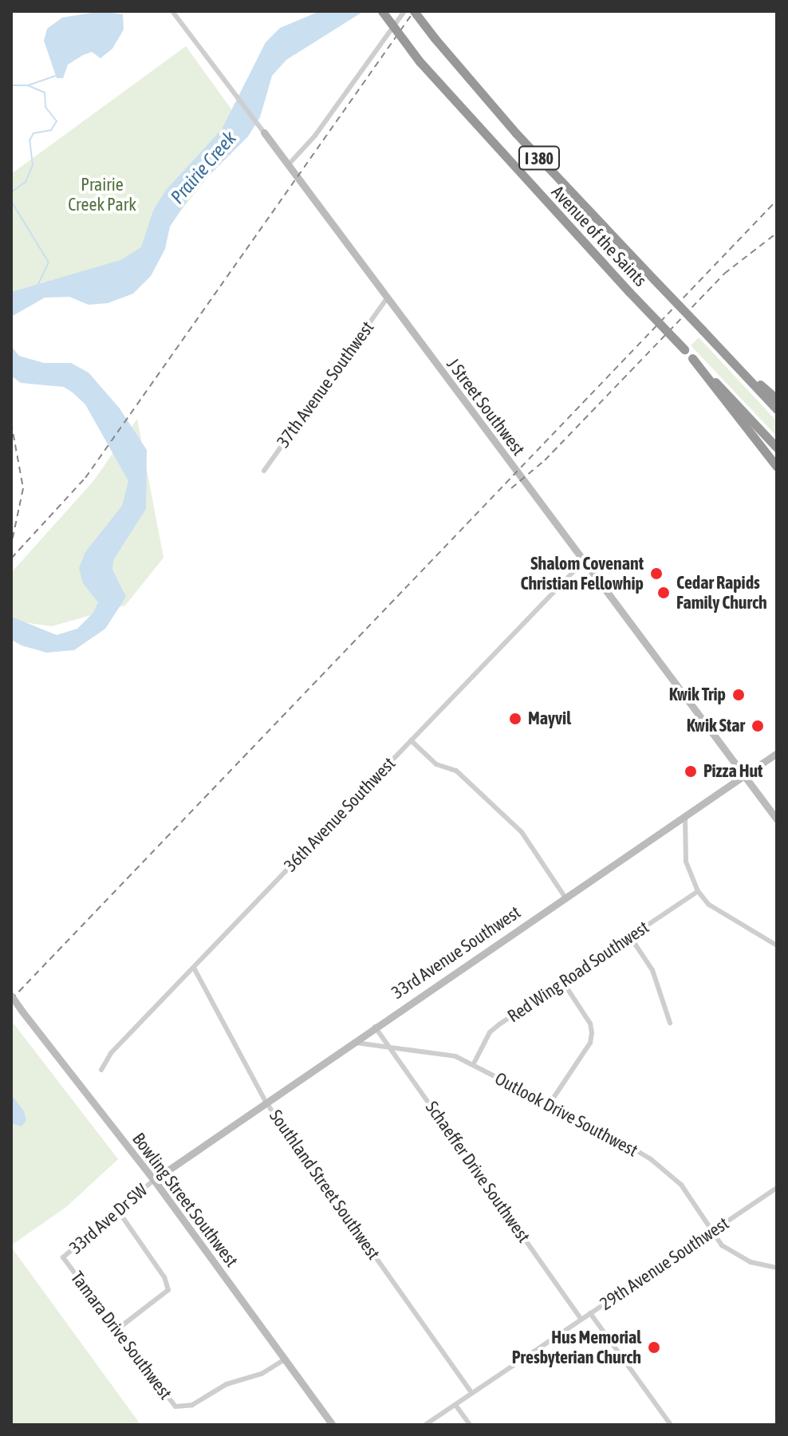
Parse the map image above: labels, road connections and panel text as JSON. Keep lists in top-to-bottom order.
{
  "streets": {
    "highway": ["I 380", "Avenue of the Saints"],
    "street": [
      "37th Avenue Southwest",
      "J Street Southwest",
      "36th Avenue Southwest",
      "33rd Avenue Southwest",
      "Red Wing Road Southwest",
      "Outlook Drive Southwest",
      "Schaeffer Drive Southwest",
      "Southland Street Southwest",
      "Bowling Street Southwest",
      "33rd Ave Dr SW",
      "29th Avenue Southwest",
      "Tamara Drive Southwest"
    ]
  },
  "crossings": [
    ["37th Avenue Southwest", "J Street Southwest"],
    ["J Street Southwest", "36th Avenue Southwest"],
    ["J Street Southwest", "33rd Avenue Southwest"],
    ["36th Avenue Southwest", "Southland Street Southwest"],
    ["33rd Avenue Southwest", "Outlook Drive Southwest"],
    ["33rd Avenue Southwest", "Schaeffer Drive Southwest"],
    ["33rd Avenue Southwest", "Southland Street Southwest"],
    ["33rd Avenue Southwest", "Bowling Street Southwest"],
    ["33rd Avenue Southwest", "33rd Ave Dr SW"],
    ["Red Wing Road Southwest", "Outlook Drive Southwest"],
    ["Outlook Drive Southwest", "Schaeffer Drive Southwest"],
    ["Outlook Drive Southwest", "29th Avenue Southwest"],
    ["Schaeffer Drive Southwest", "29th Avenue Southwest"],
    ["Southland Street Southwest", "29th Avenue Southwest"],
    ["Bowling Street Southwest", "33rd Ave Dr SW"],
    ["Bowling Street Southwest", "Tamara Drive Southwest"],
    ["33rd Ave Dr SW", "Tamara Drive Southwest"]
  ],
  "water": ["Prairie Creek"],
  "parks": ["Prairie Creek Park"],
  "places": [
    "Shalom Covenant Christian Fellowhip",
    "Cedar Rapids Family Church",
    "Kwik Trip",
    "Mayvil",
    "Kwik Star",
    "Pizza Hut",
    "Hus Memorial Presbyterian Church"
  ]
}
